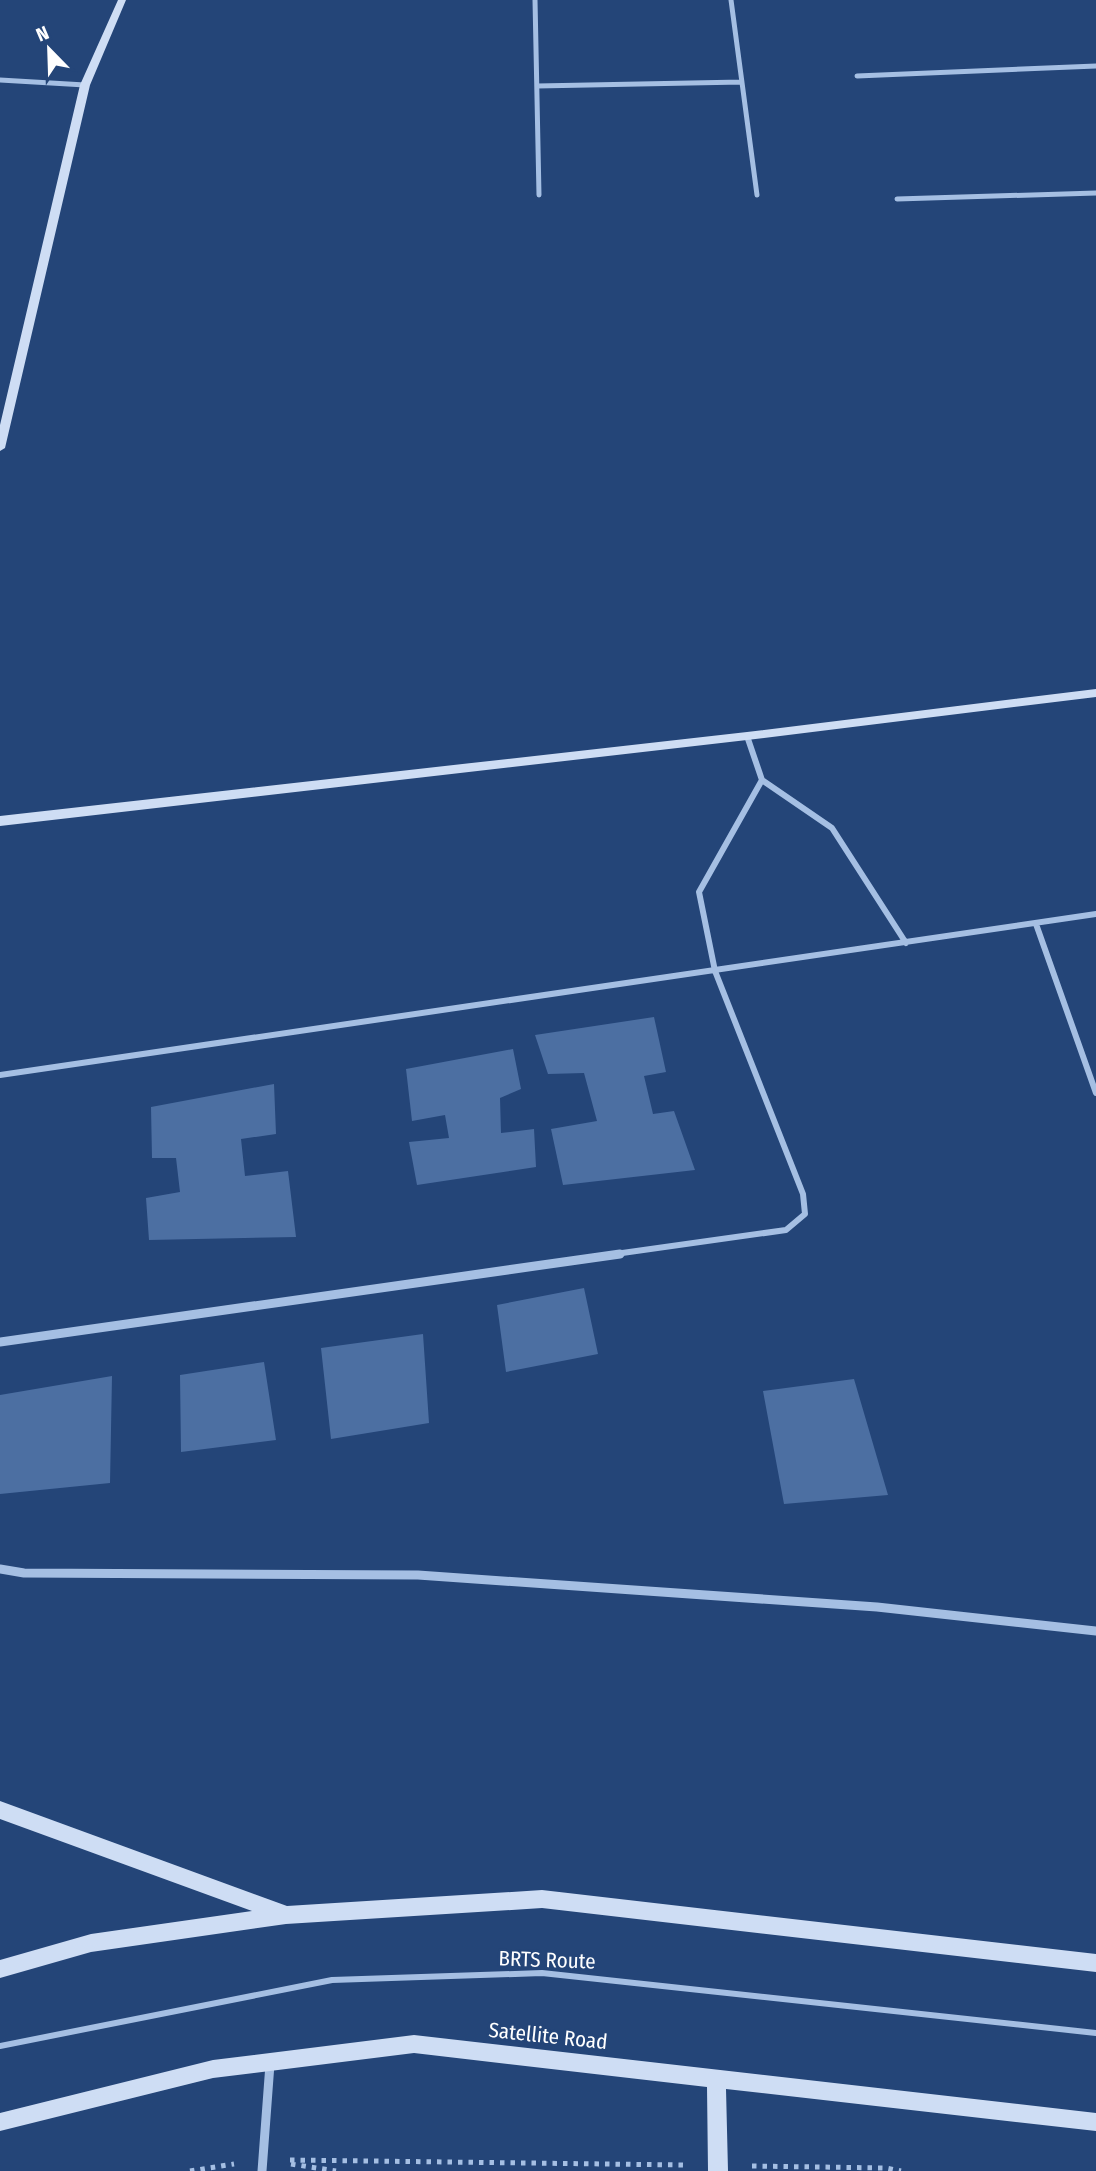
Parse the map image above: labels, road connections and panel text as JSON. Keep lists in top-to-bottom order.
{
  "streets": {
    "street": ["Satellite Road"],
    "lane": ["BRTS Route"]
  },
  "north": "top left"
}
